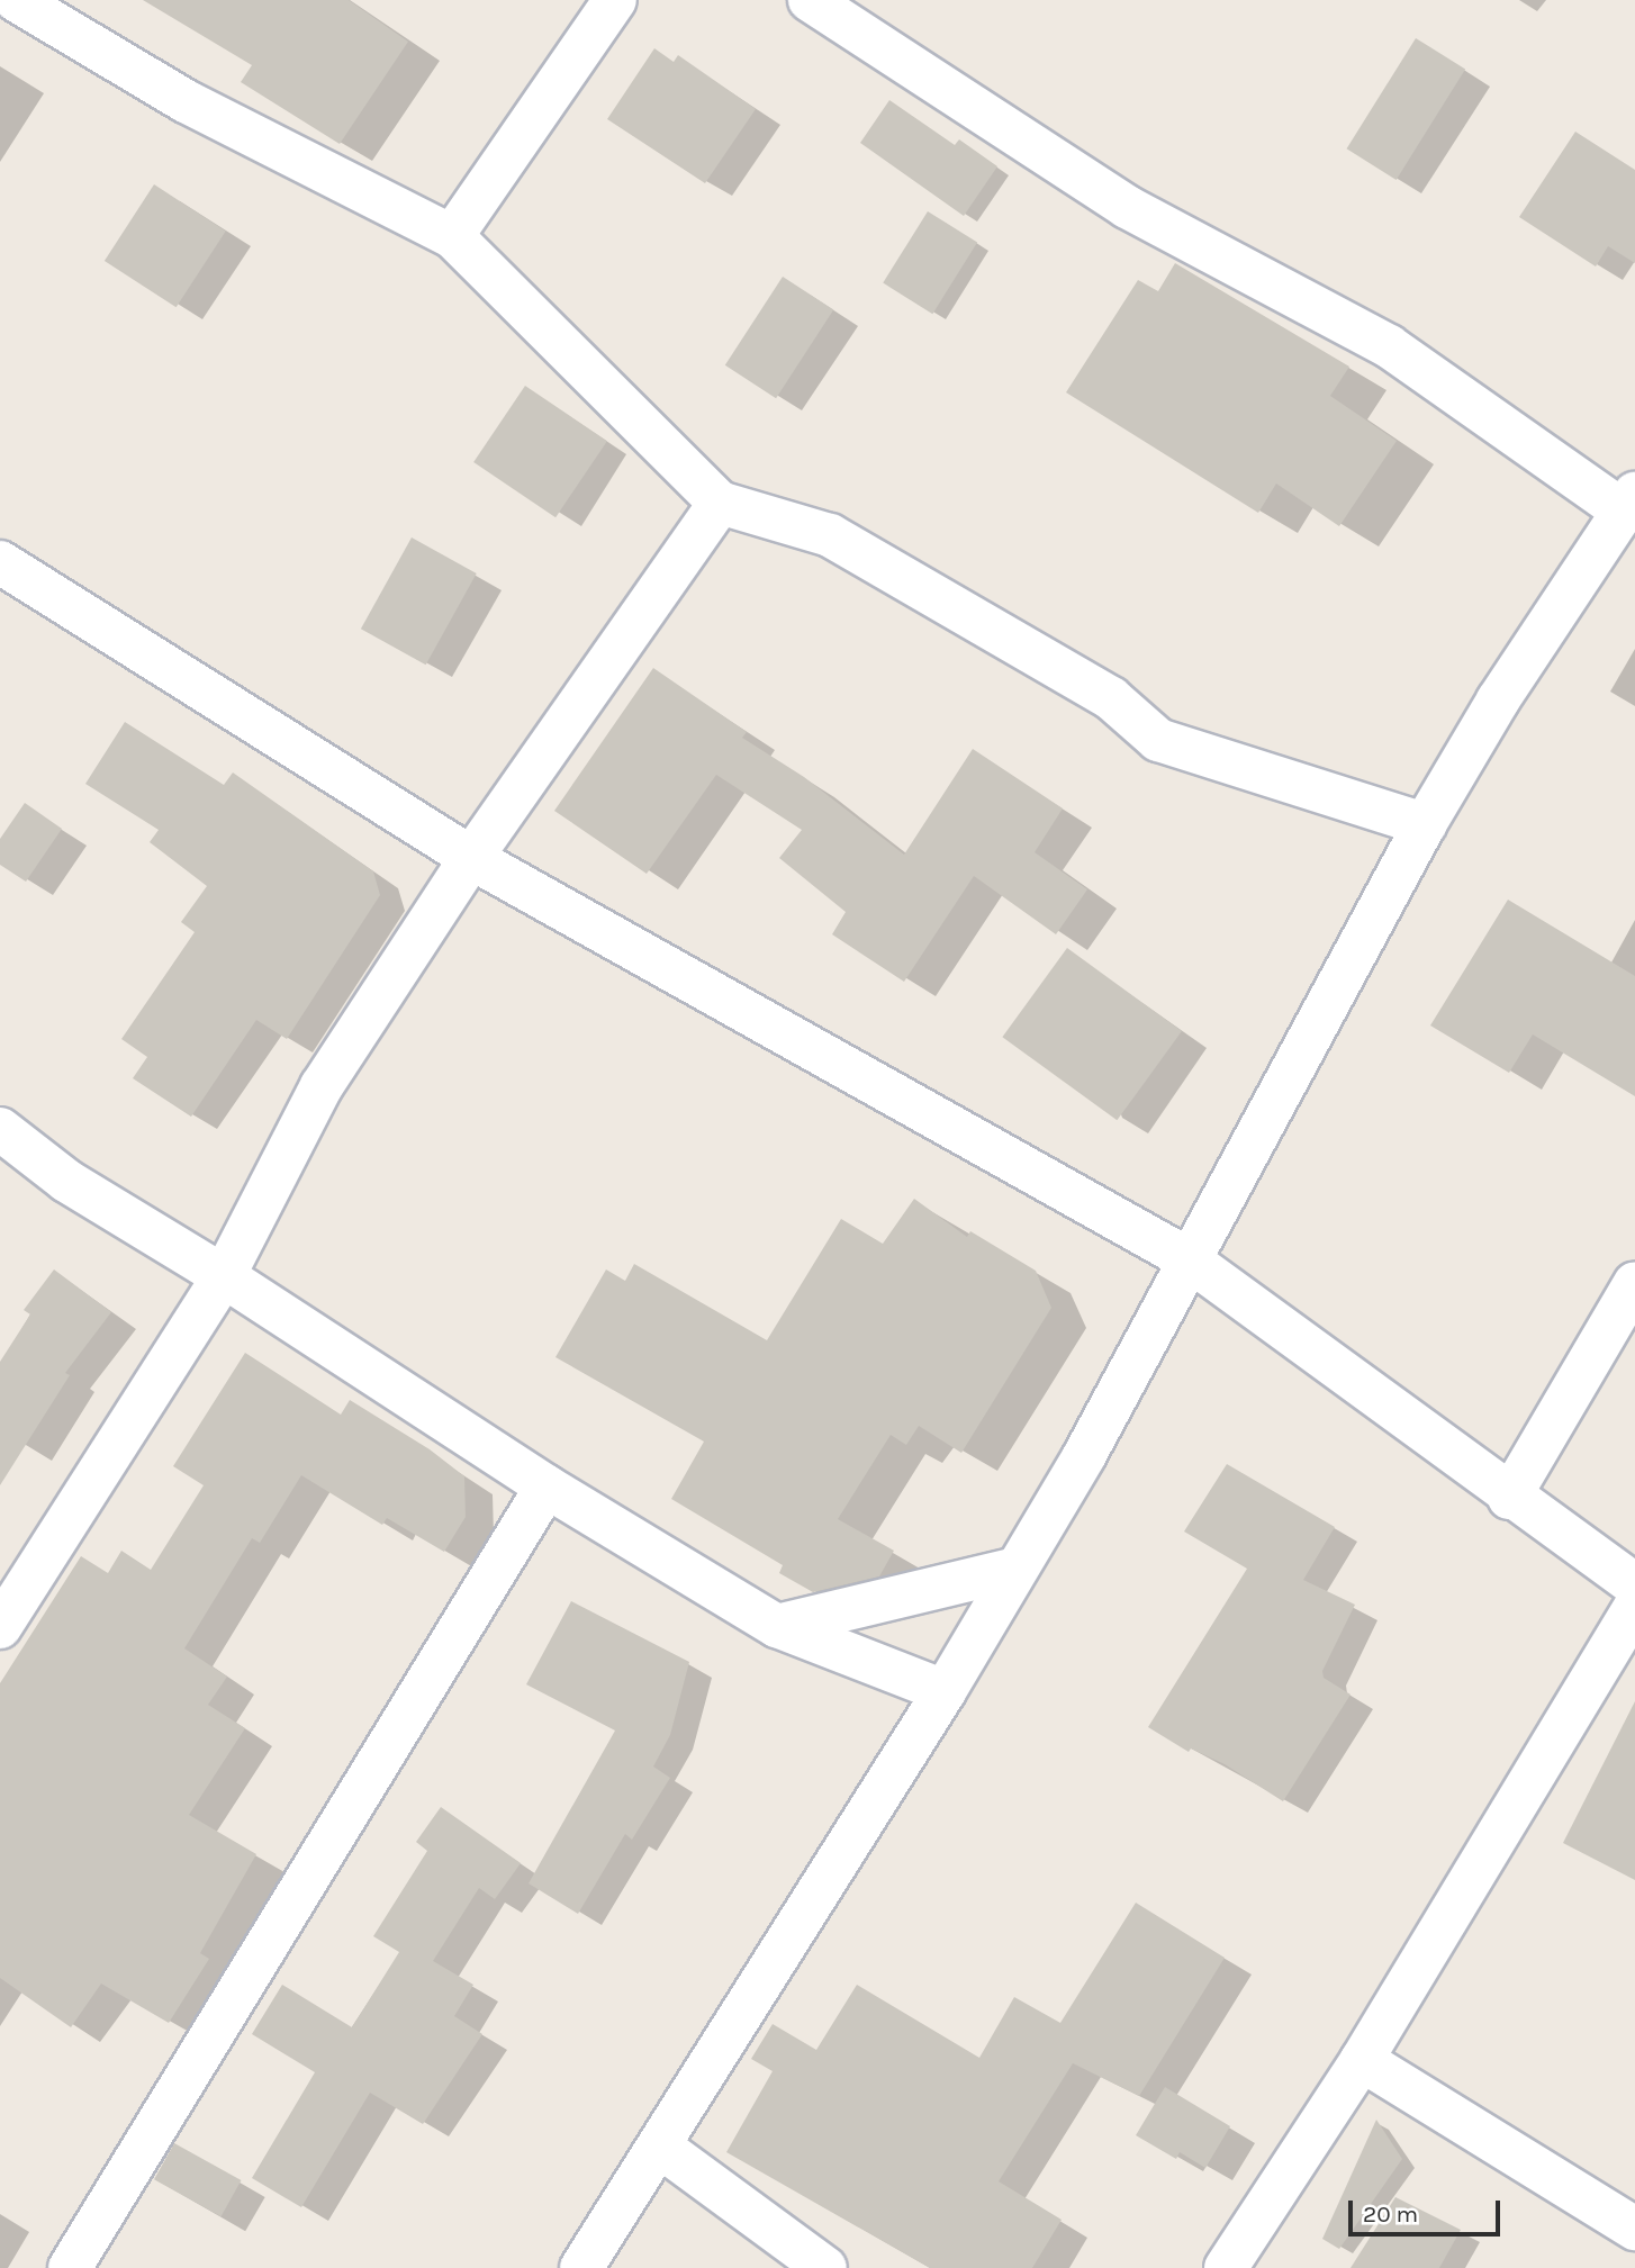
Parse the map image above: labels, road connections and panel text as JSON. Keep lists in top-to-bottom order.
{
  "scale_bar": "20 m"
}
